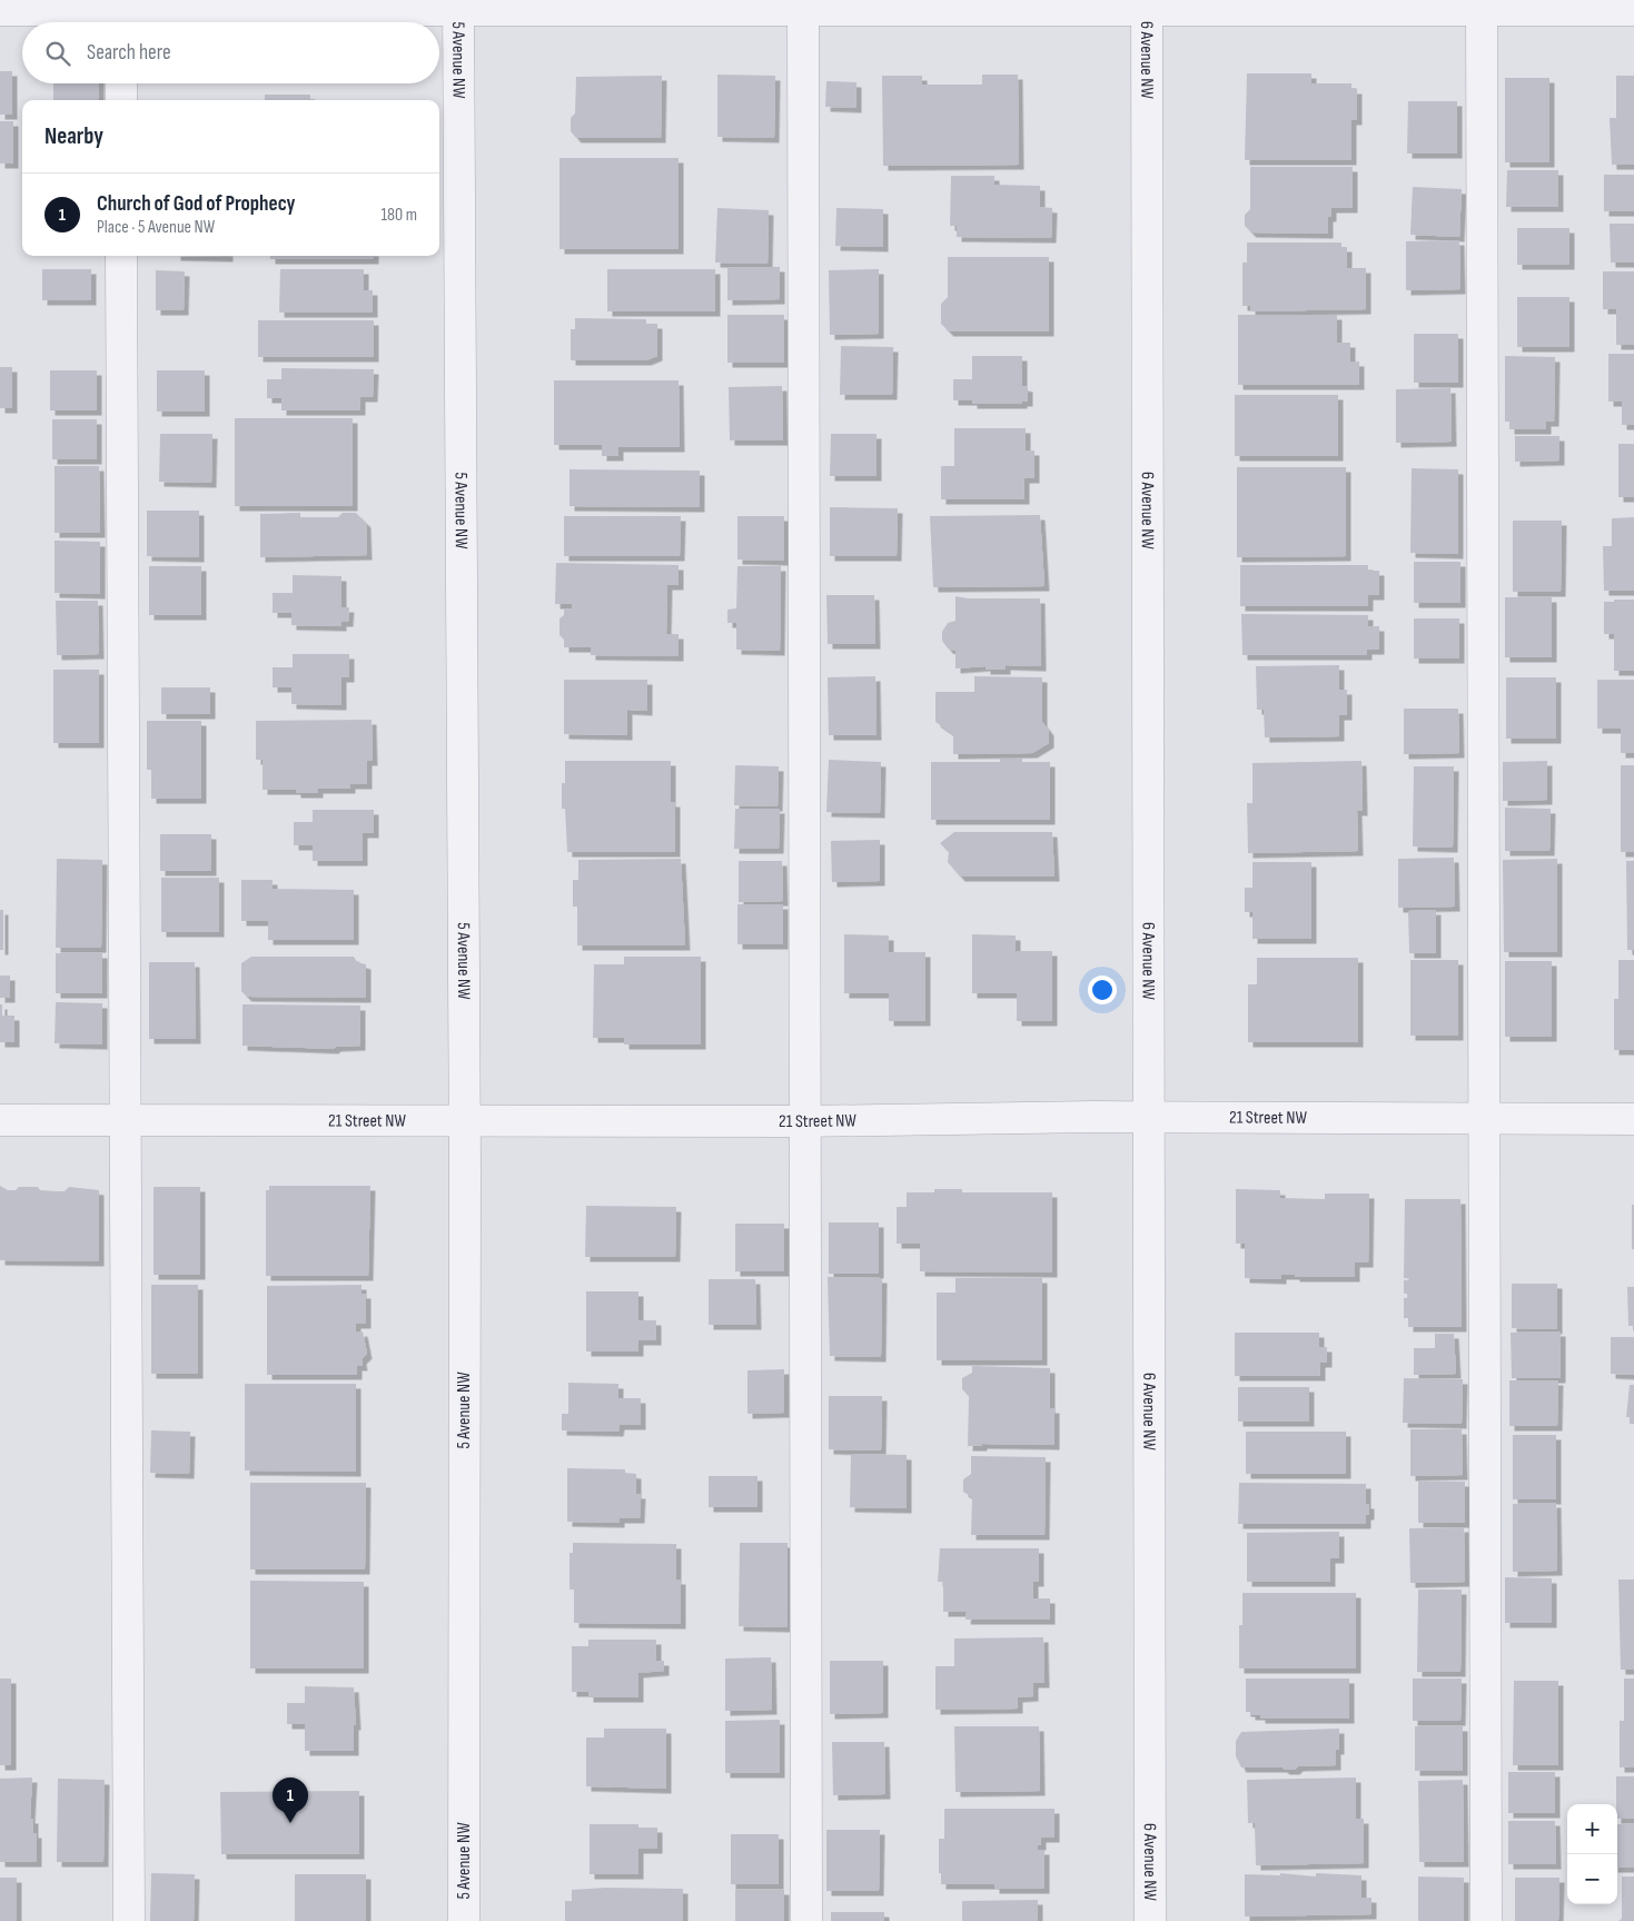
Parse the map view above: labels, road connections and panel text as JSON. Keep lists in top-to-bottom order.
{
  "streets": {
    "street": ["5 Avenue NW", "6 Avenue NW", "21 Street NW"]
  },
  "crossings": [
    ["5 Avenue NW", "21 Street NW"],
    ["6 Avenue NW", "21 Street NW"]
  ],
  "page": {
    "search": "Search here",
    "heading": "Nearby",
    "list": [
      {
        "mark": "1",
        "name": "Church of God of Prophecy",
        "note": "Place · 5 Avenue NW",
        "value": "180 m"
      }
    ],
    "pins": "1",
    "map_buttons": ["+", "−"]
  }
}
